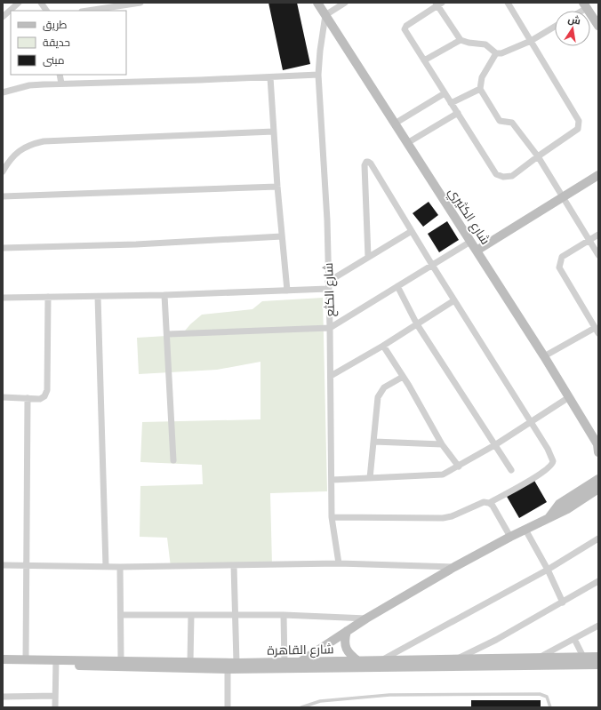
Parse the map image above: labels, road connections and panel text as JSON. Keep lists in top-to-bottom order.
{
  "streets": {
    "street": ["شارع الكثيري", "شارع الكثع", "شارع القاهرة"]
  },
  "crossings": [
    ["شارع الكثيري", "شارع الكثع"]
  ],
  "legend": ["طريق", "حديقة", "مبنى"],
  "north": "top"
}
